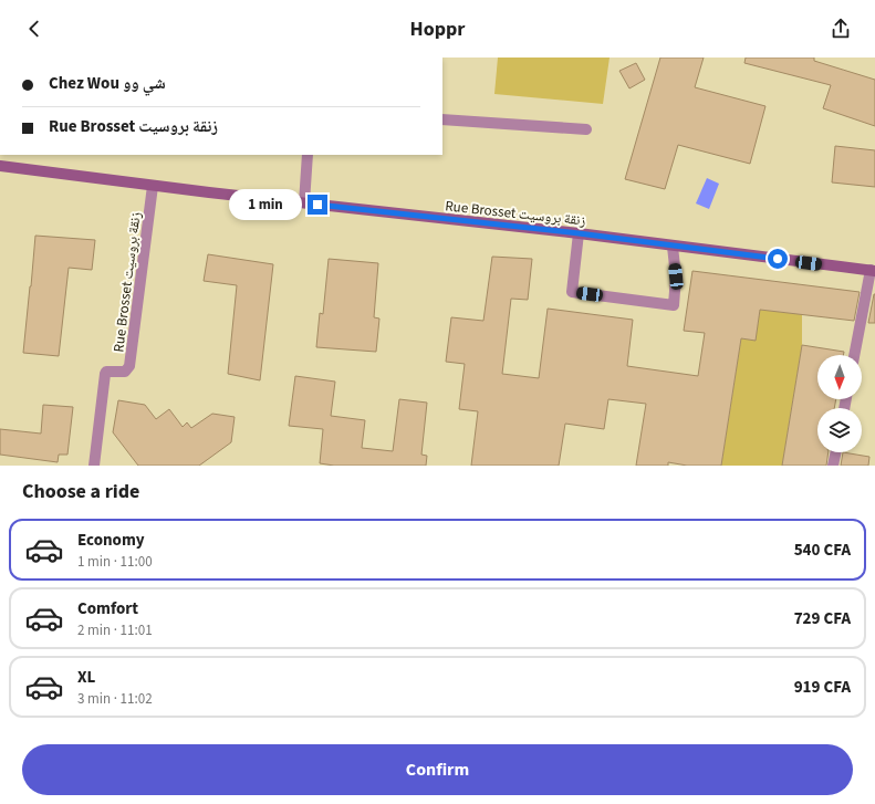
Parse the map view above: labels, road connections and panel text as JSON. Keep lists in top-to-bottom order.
{
  "streets": {
    "main road": ["Rue Brosset زنقة بروسيت"]
  },
  "north": "bottom",
  "page": {
    "header": "Hoppr",
    "banner": ["Chez Wou شي وو", "Rue Brosset زنقة بروسيت"],
    "bubble": "1 min",
    "heading": "Choose a ride",
    "list": [
      {
        "name": "Economy",
        "note": "1 min · 11:00",
        "value": "540 CFA"
      },
      {
        "name": "Comfort",
        "note": "2 min · 11:01",
        "value": "729 CFA"
      },
      {
        "name": "XL",
        "note": "3 min · 11:02",
        "value": "919 CFA"
      }
    ],
    "buttons": "Confirm"
  }
}
